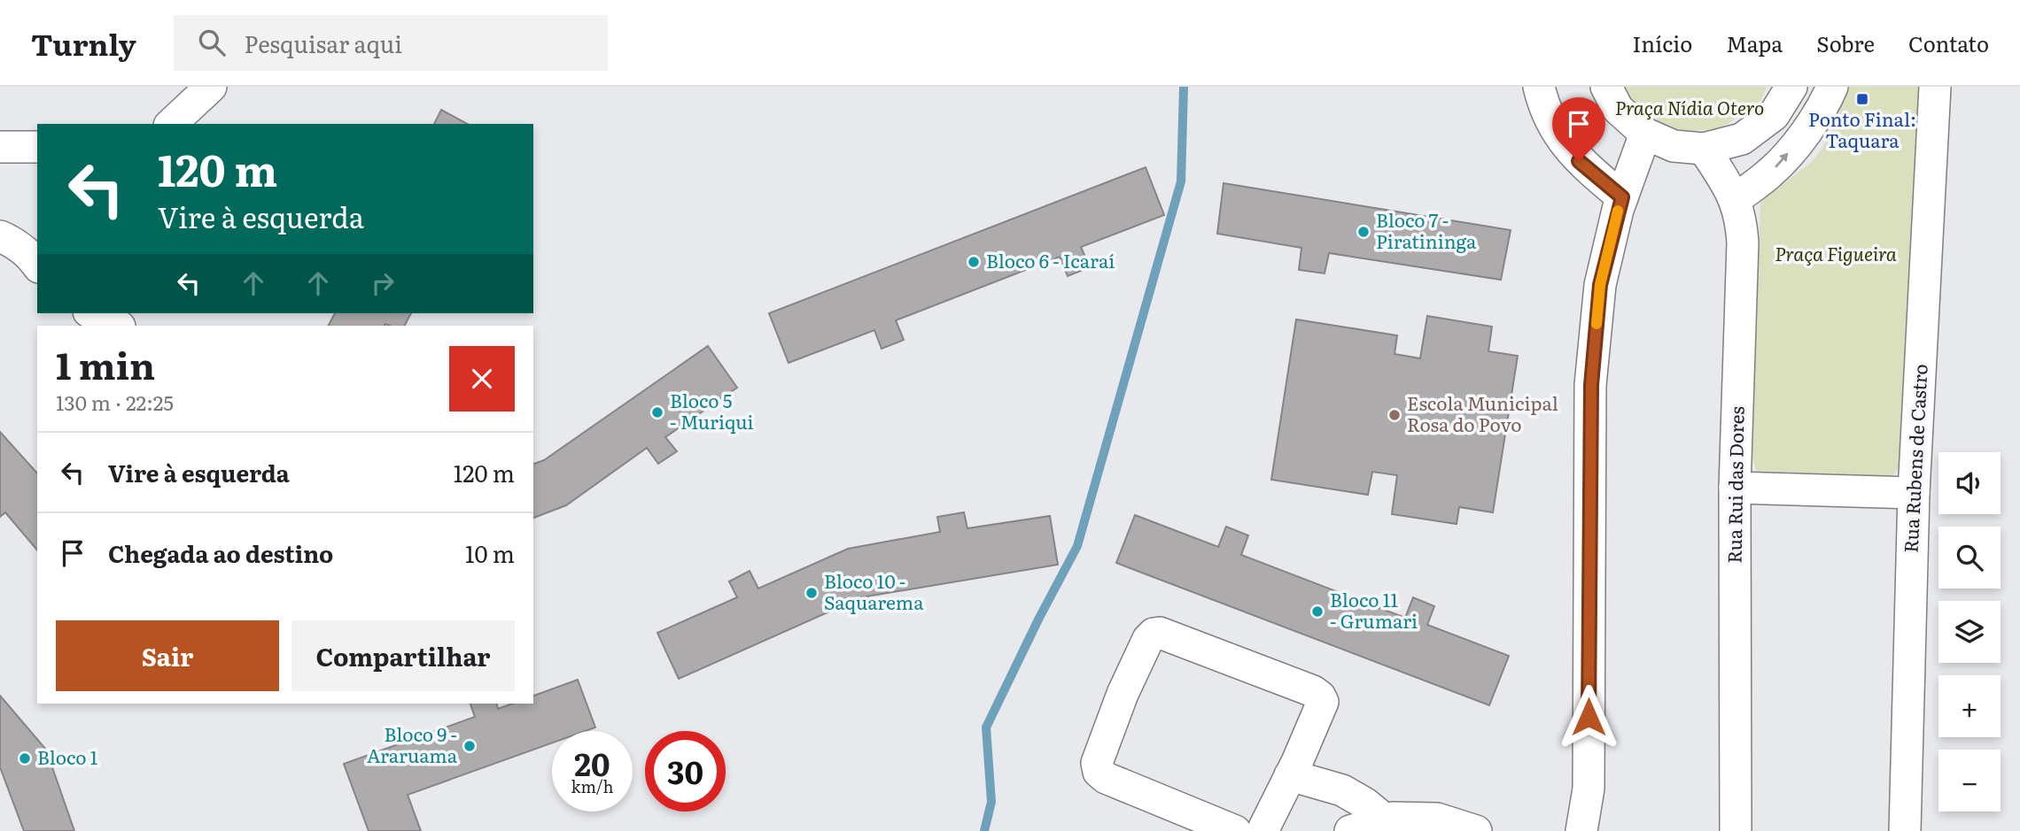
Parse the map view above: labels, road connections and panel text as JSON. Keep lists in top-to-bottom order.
{
  "streets": {
    "street": ["Rua Rubens de Castro", "Rua Rui das Dores"]
  },
  "parks": ["Praça Nídia Otero", "Praça Figueira"],
  "places": {
    "transit": ["Ponto Final: Taquara"],
    "other": [
      "Bloco 7 - Piratininga",
      "Bloco 6 - Icaraí",
      "Bloco 5 - Muriqui",
      "Escola Municipal Rosa do Povo",
      "Bloco 10 - Saquarema",
      "Bloco 11 - Grumari",
      "Bloco 9 - Araruama",
      "Bloco 1"
    ]
  },
  "page": {
    "header": "Turnly",
    "search": "Pesquisar aqui",
    "nav": [
      "Início",
      "Mapa",
      "Sobre",
      "Contato"
    ],
    "turn": ["120 m", "Vire à esquerda"],
    "heading": ["1 min", "130 m · 22:25"],
    "list": [
      {
        "name": "Vire à esquerda",
        "value": "120 m"
      },
      {
        "name": "Chegada ao destino",
        "value": "10 m"
      }
    ],
    "map_buttons": ["+", "−"],
    "buttons": ["Sair", "Compartilhar"],
    "speed": "20 km/h",
    "limit": "30"
  }
}
